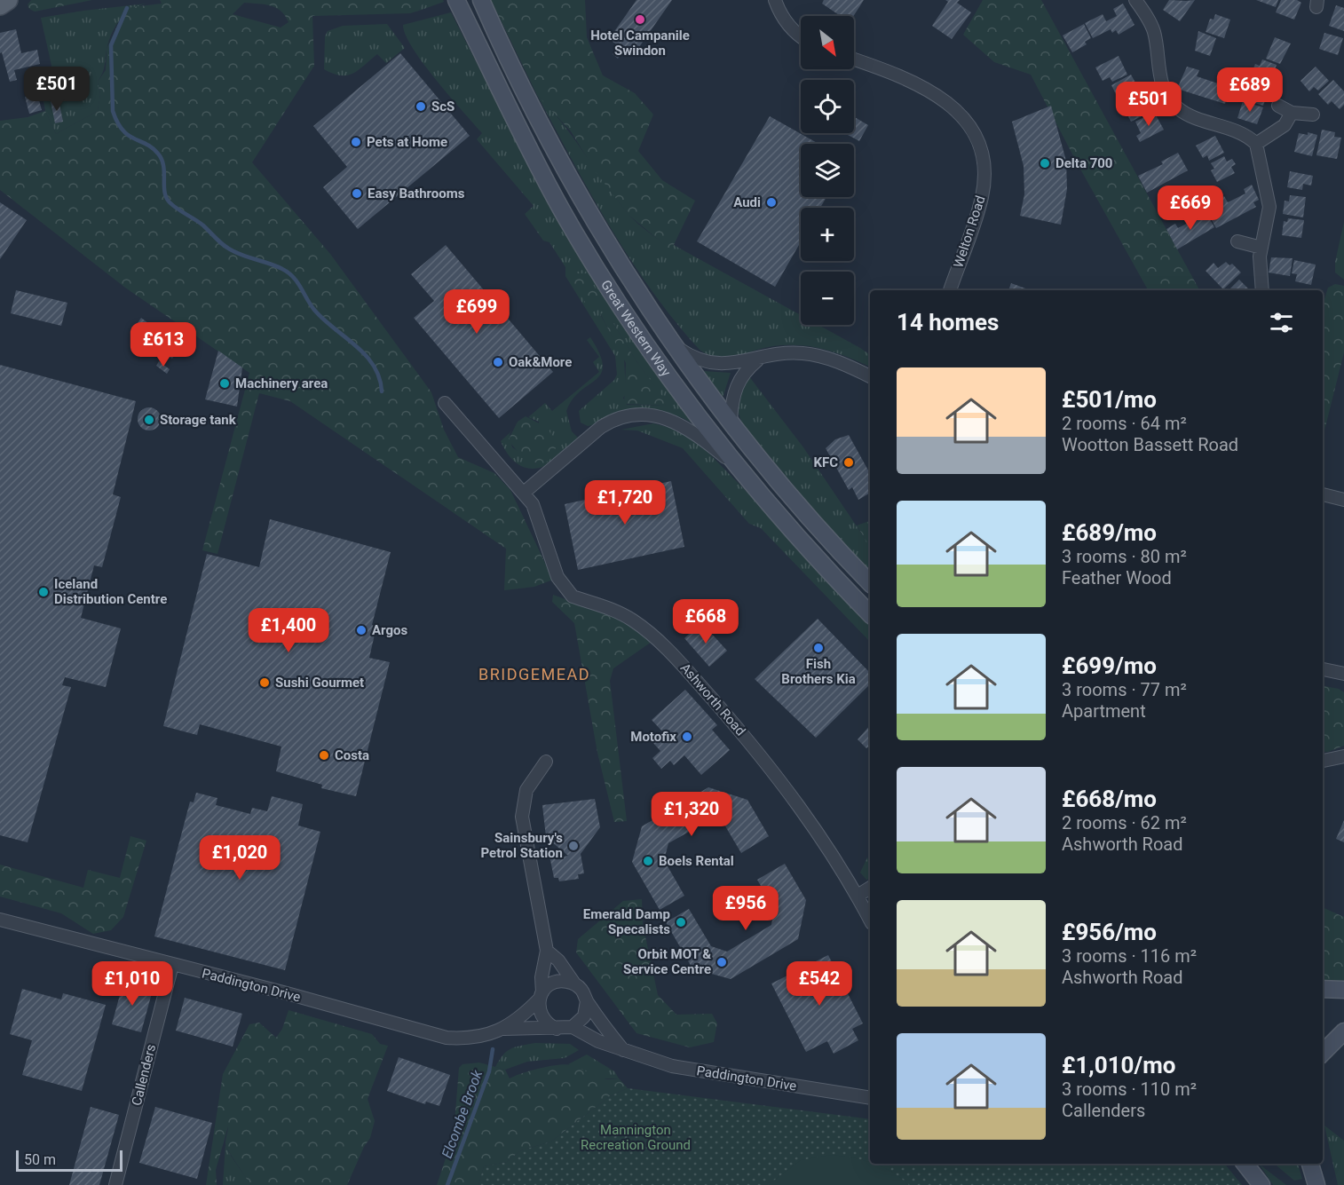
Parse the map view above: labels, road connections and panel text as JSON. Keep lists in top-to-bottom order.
{
  "streets": {
    "main road": ["Great Western Way"],
    "street": [
      "Welton Road",
      "Ashworth Road",
      "Paddington Drive",
      "Callenders"
    ]
  },
  "crossings": [
    ["Paddington Drive", "Callenders"]
  ],
  "districts": ["BRIDGEMEAD"],
  "water": ["Elcombe Brook"],
  "parks": ["Mannington Recreation Ground"],
  "places": [
    "Hotel Campanile Swindon",
    "ScS",
    "Pets at Home",
    "Delta 700",
    "Easy Bathrooms",
    "Audi",
    "Oak&More",
    "Machinery area",
    "Storage tank",
    "KFC",
    "Iceland Distribution Centre",
    "Argos",
    "Fish Brothers Kia",
    "Sushi Gourmet",
    "Motofix",
    "Costa",
    "Sainsbury's Petrol Station",
    "Boels Rental",
    "Emerald Damp Specalists",
    "Orbit MOT & Service Centre"
  ],
  "scale_bar": "50 m",
  "north": "bottom right",
  "page": {
    "map_buttons": ["+", "−"],
    "price": [
      "£501",
      "£689",
      "£501",
      "£669",
      "£699",
      "£613",
      "£1,720",
      "£668",
      "£1,400",
      "£1,320",
      "£1,020",
      "£956",
      "£1,010",
      "£542"
    ],
    "heading": "14 homes",
    "list": [
      {
        "name": "£501/mo",
        "note": "2 rooms · 64 m² · Wootton Bassett Road"
      },
      {
        "name": "£689/mo",
        "note": "3 rooms · 80 m² · Feather Wood"
      },
      {
        "name": "£699/mo",
        "note": "3 rooms · 77 m² · Apartment"
      },
      {
        "name": "£668/mo",
        "note": "2 rooms · 62 m² · Ashworth Road"
      },
      {
        "name": "£956/mo",
        "note": "3 rooms · 116 m² · Ashworth Road"
      },
      {
        "name": "£1,010/mo",
        "note": "3 rooms · 110 m² · Callenders"
      }
    ],
    "scale": "50 m"
  }
}
